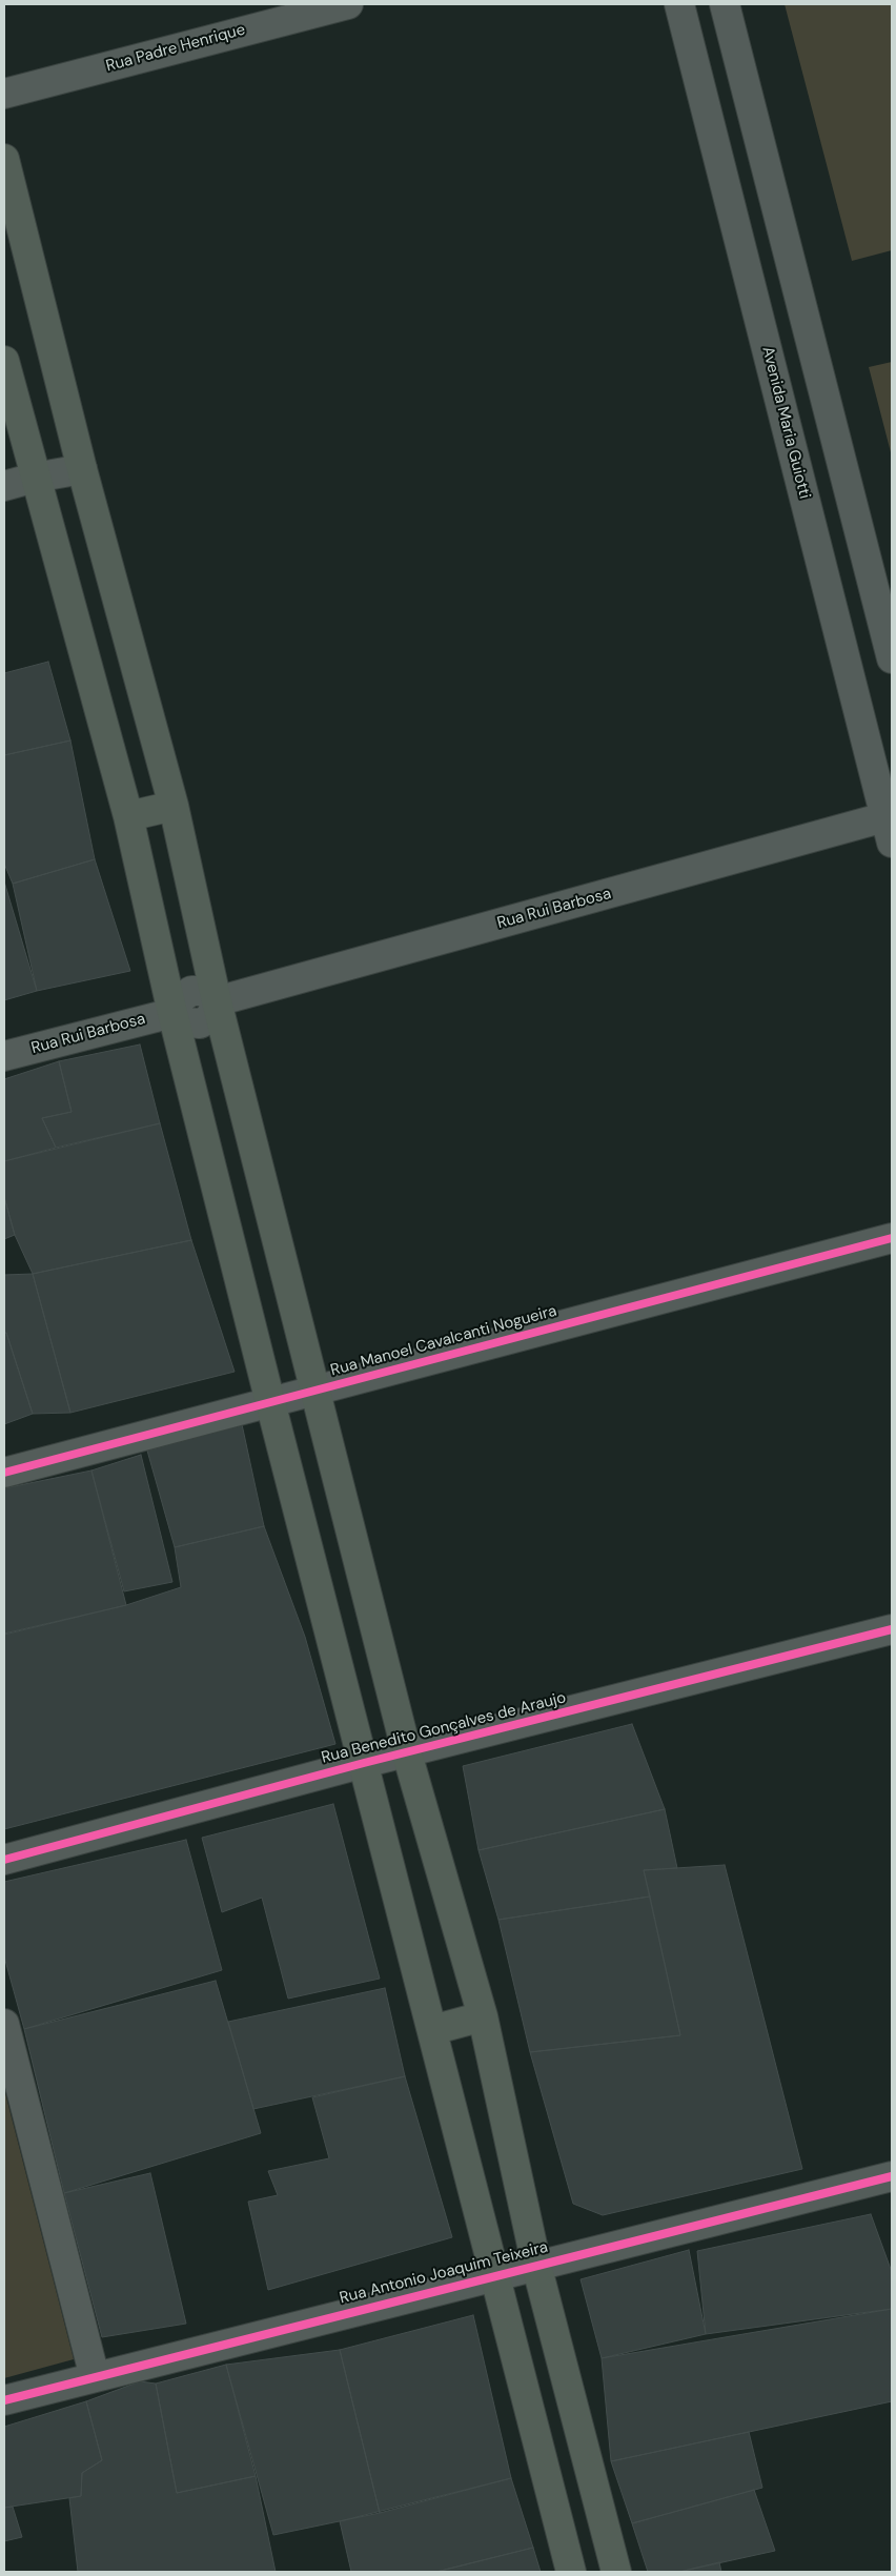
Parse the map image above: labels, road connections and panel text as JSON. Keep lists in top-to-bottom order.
{
  "streets": {
    "street": [
      "Rua Padre Henrique",
      "Avenida Maria Guiotti",
      "Rua Rui Barbosa",
      "Rua Manoel Cavalcanti Nogueira",
      "Rua Benedito Gonçalves de Araujo",
      "Rua Antonio Joaquim Teixeira"
    ]
  },
  "crossings": [
    ["Avenida Maria Guiotti", "Rua Rui Barbosa"]
  ]
}
